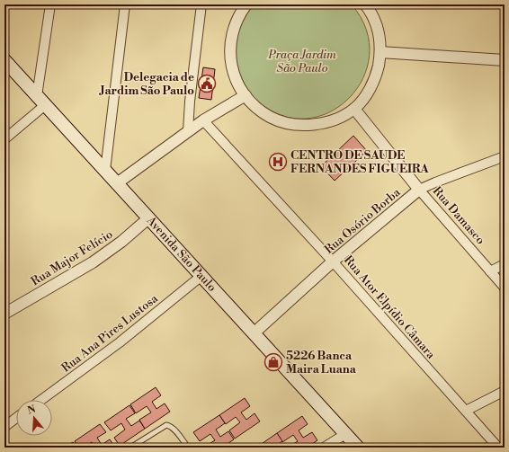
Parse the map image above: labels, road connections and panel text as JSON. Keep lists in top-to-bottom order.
{
  "streets": {
    "main road": ["Avenida São Paulo"],
    "street": [
      "Rua Damasco",
      "Rua Osório Borba",
      "Rua Major Felício",
      "Rua Ator Elpídio Câmara",
      "Rua Ana Pires Lustosa"
    ]
  },
  "crossings": [
    ["Rua Damasco", "Rua Osório Borba"],
    ["Rua Osório Borba", "Avenida São Paulo"],
    ["Rua Osório Borba", "Rua Ator Elpídio Câmara"],
    ["Avenida São Paulo", "Rua Major Felício"],
    ["Avenida São Paulo", "Rua Ana Pires Lustosa"]
  ],
  "parks": ["Praça Jardim São Paulo"],
  "places": {
    "public building": ["Delegacia de Jardim São Paulo"],
    "hospital": ["CENTRO DE SAUDE FERNANDES FIGUEIRA"],
    "shop": ["5226 Banca Maira Luana"]
  },
  "north": "top"
}
